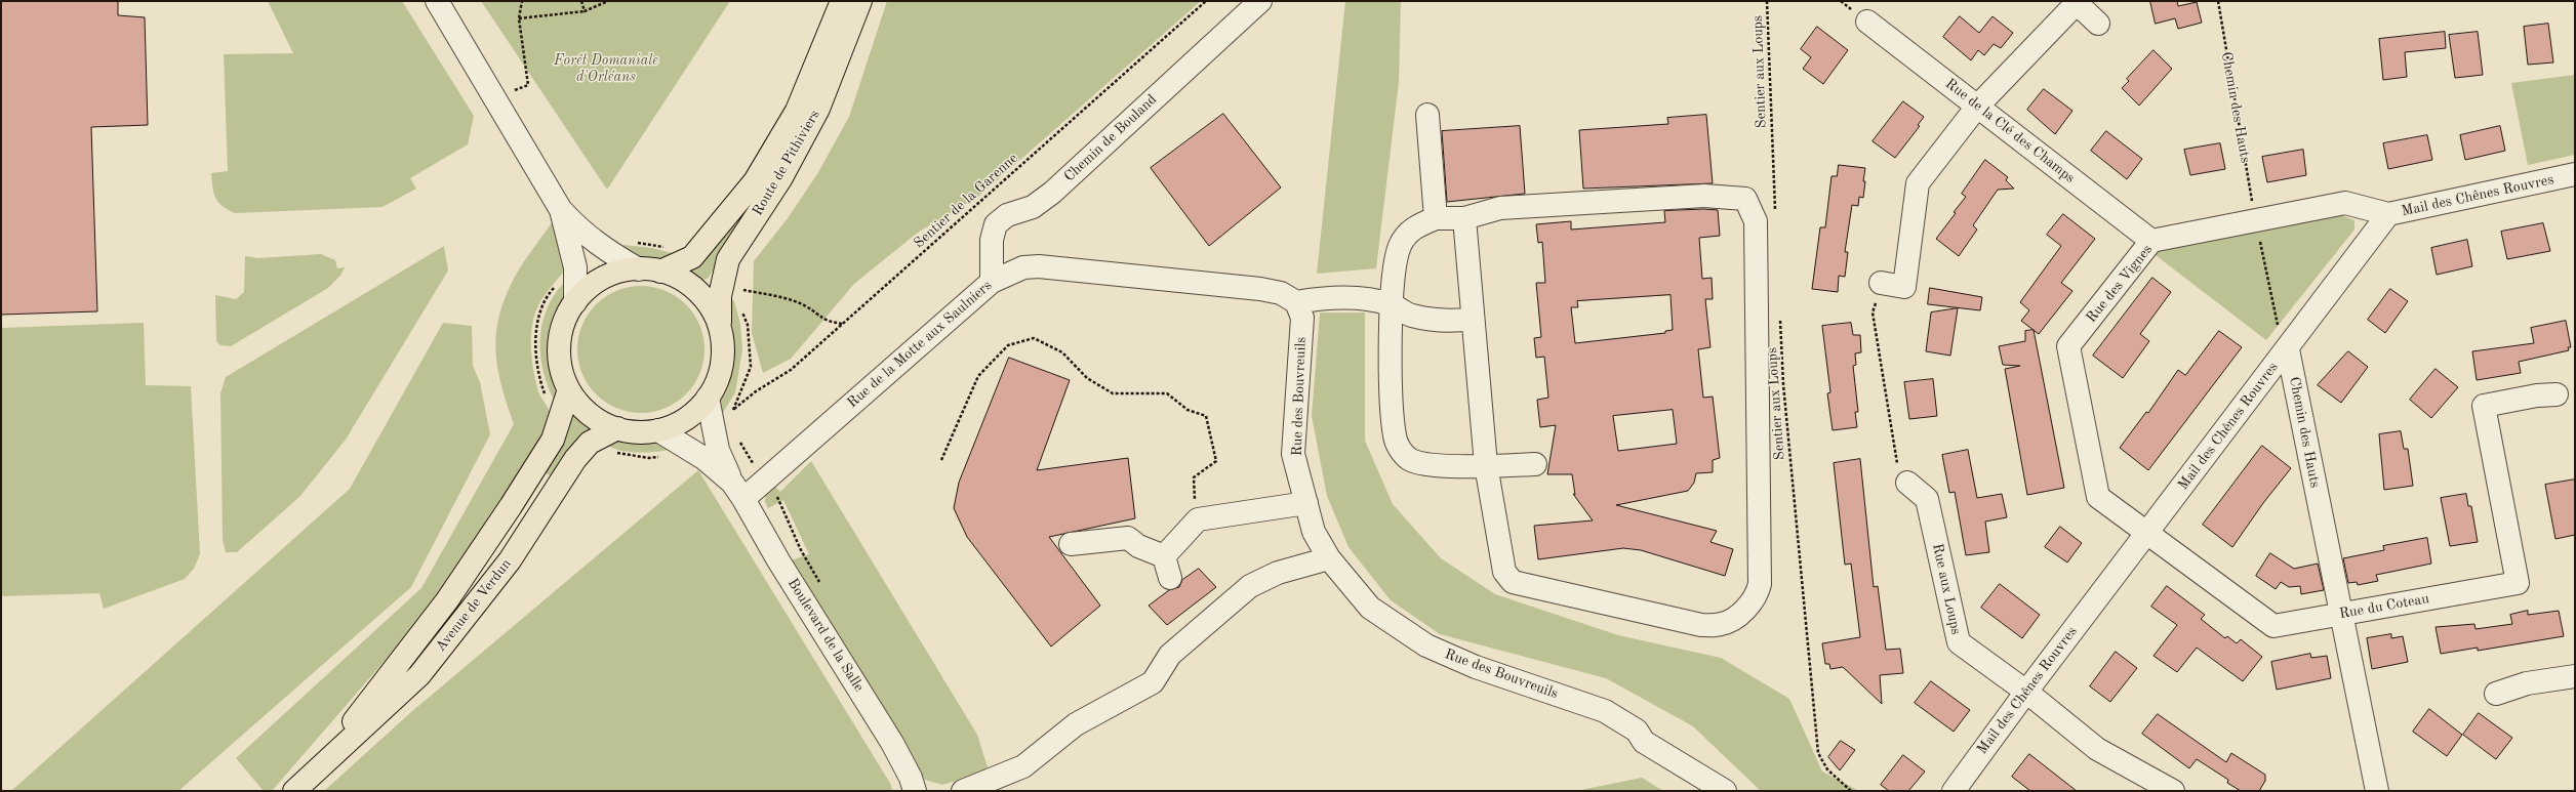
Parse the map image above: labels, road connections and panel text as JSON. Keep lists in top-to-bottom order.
{
  "streets": {
    "main road": ["Route de Pithiviers", "Avenue de Verdun"],
    "street": [
      "Chemin des Hauts",
      "Rue de la Clé des Champs",
      "Chemin de Bouland",
      "Mail des Chênes Rouvres",
      "Rue des Vignes",
      "Rue de la Motte aux Saulniers",
      "Rue des Bouvreuils",
      "Rue aux Loups",
      "Rue du Coteau",
      "Boulevard de la Salle"
    ],
    "path": ["Sentier aux Loups", "Sentier de la Garenne"]
  },
  "crossings": [
    ["Chemin des Hauts", "Mail des Chênes Rouvres"],
    ["Chemin des Hauts", "Rue des Vignes"],
    ["Chemin des Hauts", "Rue du Coteau"],
    ["Rue de la Clé des Champs", "Rue des Vignes"],
    ["Chemin de Bouland", "Rue de la Motte aux Saulniers"],
    ["Mail des Chênes Rouvres", "Rue des Vignes"],
    ["Mail des Chênes Rouvres", "Rue aux Loups"],
    ["Mail des Chênes Rouvres", "Rue du Coteau"],
    ["Rue des Vignes", "Rue du Coteau"],
    ["Rue de la Motte aux Saulniers", "Rue des Bouvreuils"],
    ["Rue de la Motte aux Saulniers", "Boulevard de la Salle"]
  ],
  "parks": ["Forêt Domaniale d'Orléans"]
}
